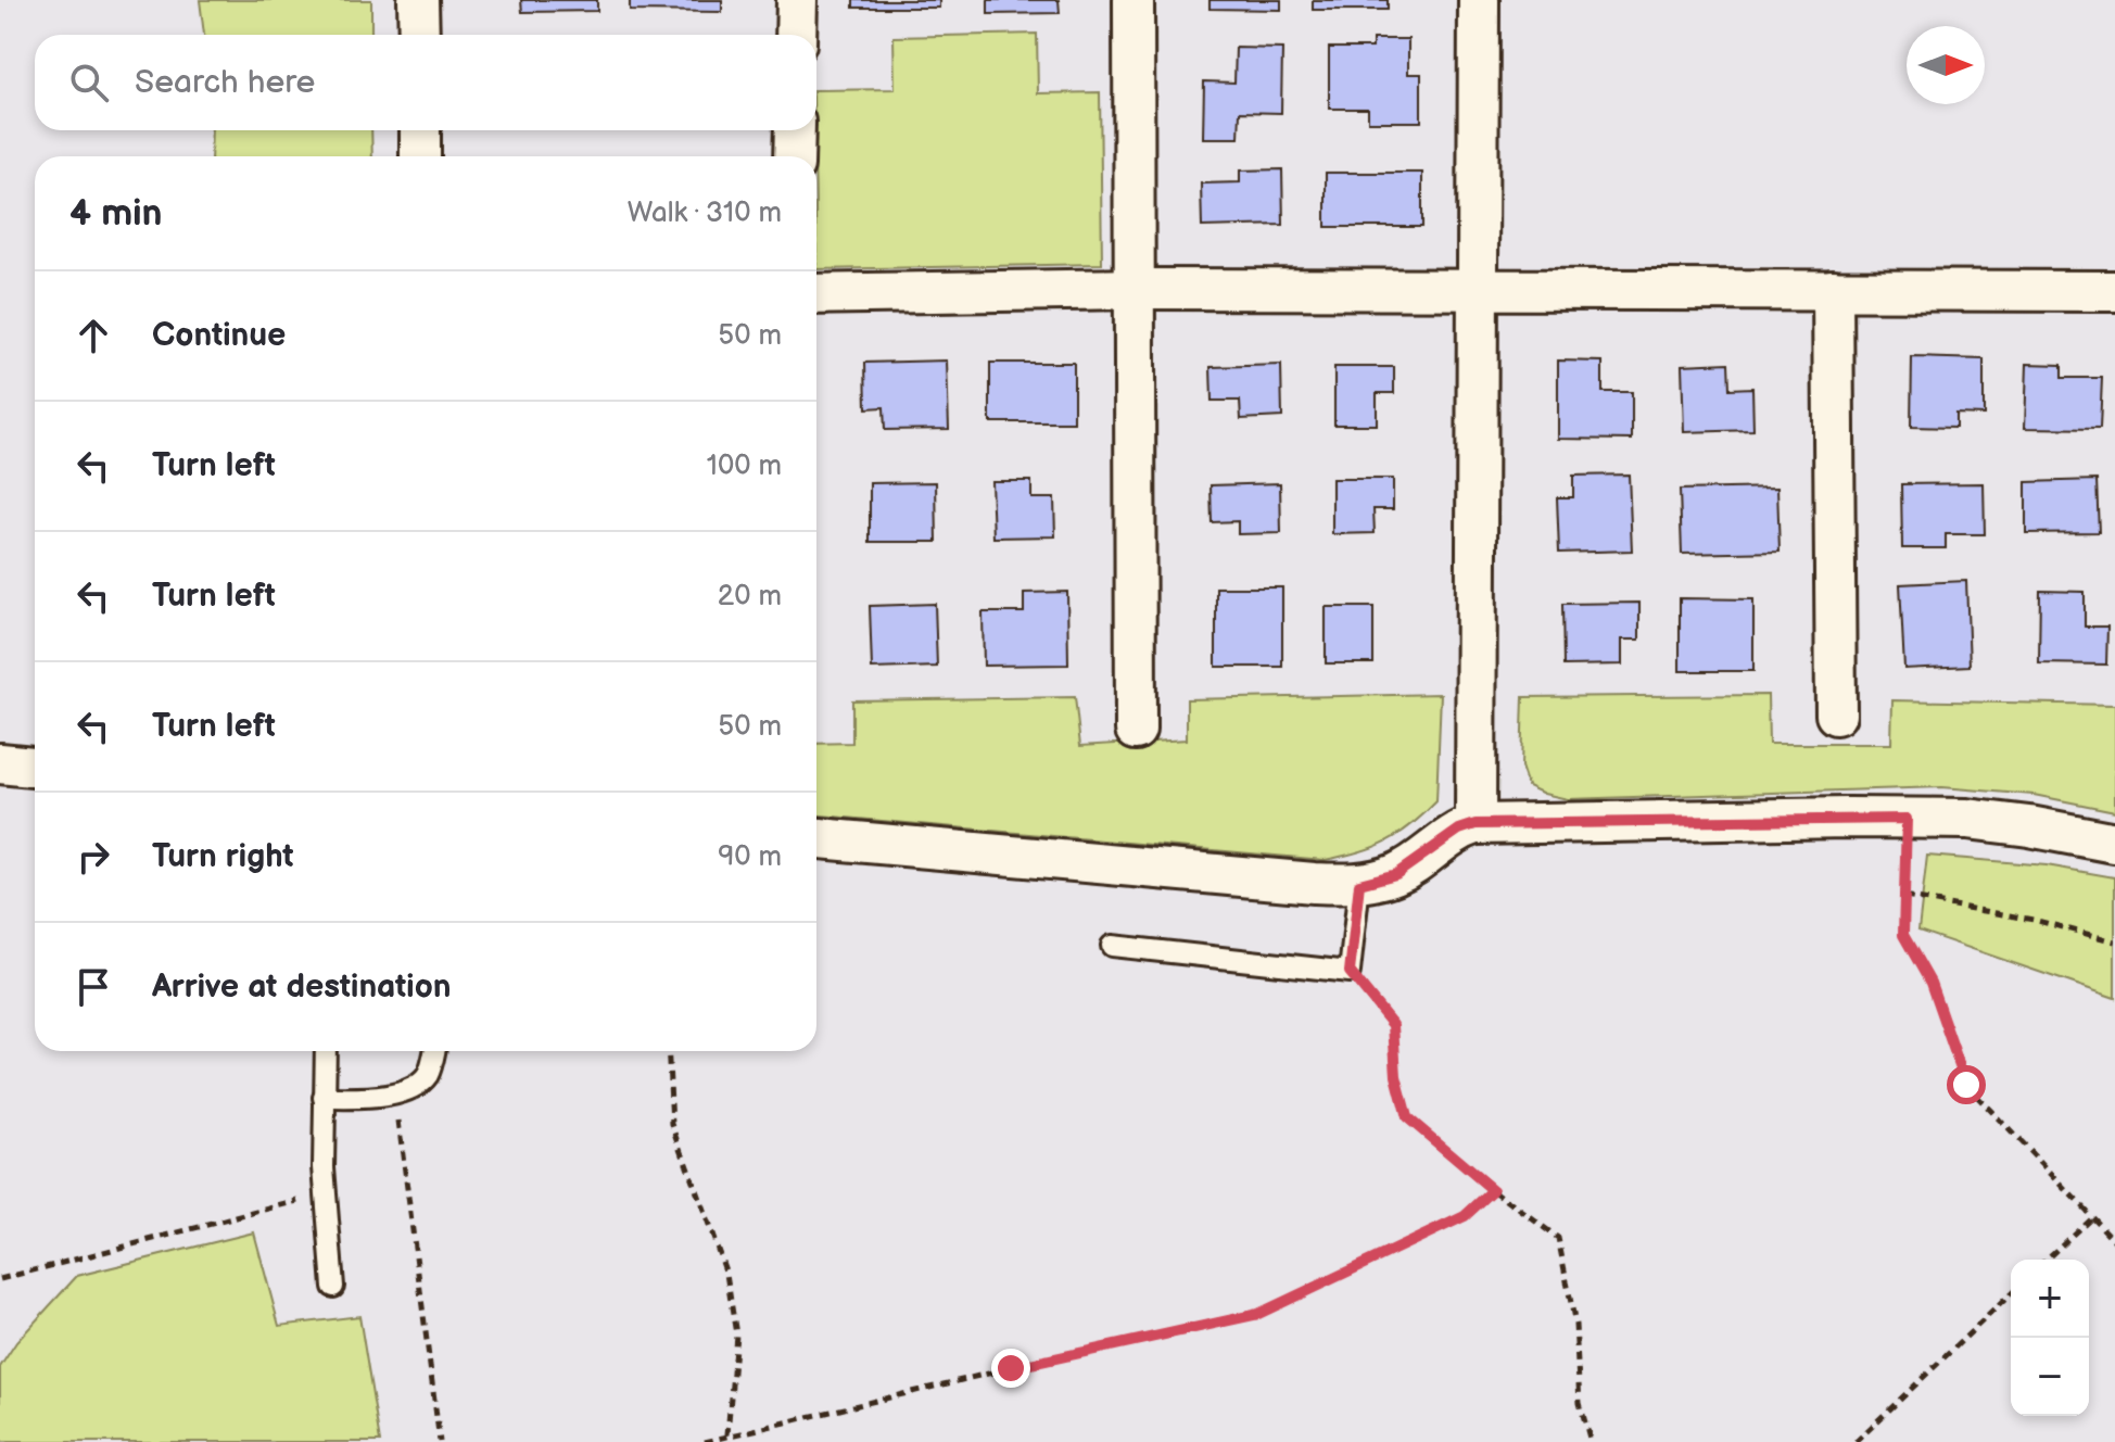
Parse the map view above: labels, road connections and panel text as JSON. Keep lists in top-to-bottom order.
{
  "north": "right",
  "page": {
    "search": "Search here",
    "heading": ["4 min", "Walk · 310 m"],
    "list": [
      ["Continue", "50 m"],
      ["Turn left", "100 m"],
      ["Turn left", "20 m"],
      ["Turn left", "50 m"],
      ["Turn right", "90 m"],
      "Arrive at destination"
    ],
    "map_buttons": ["+", "−"]
  }
}
